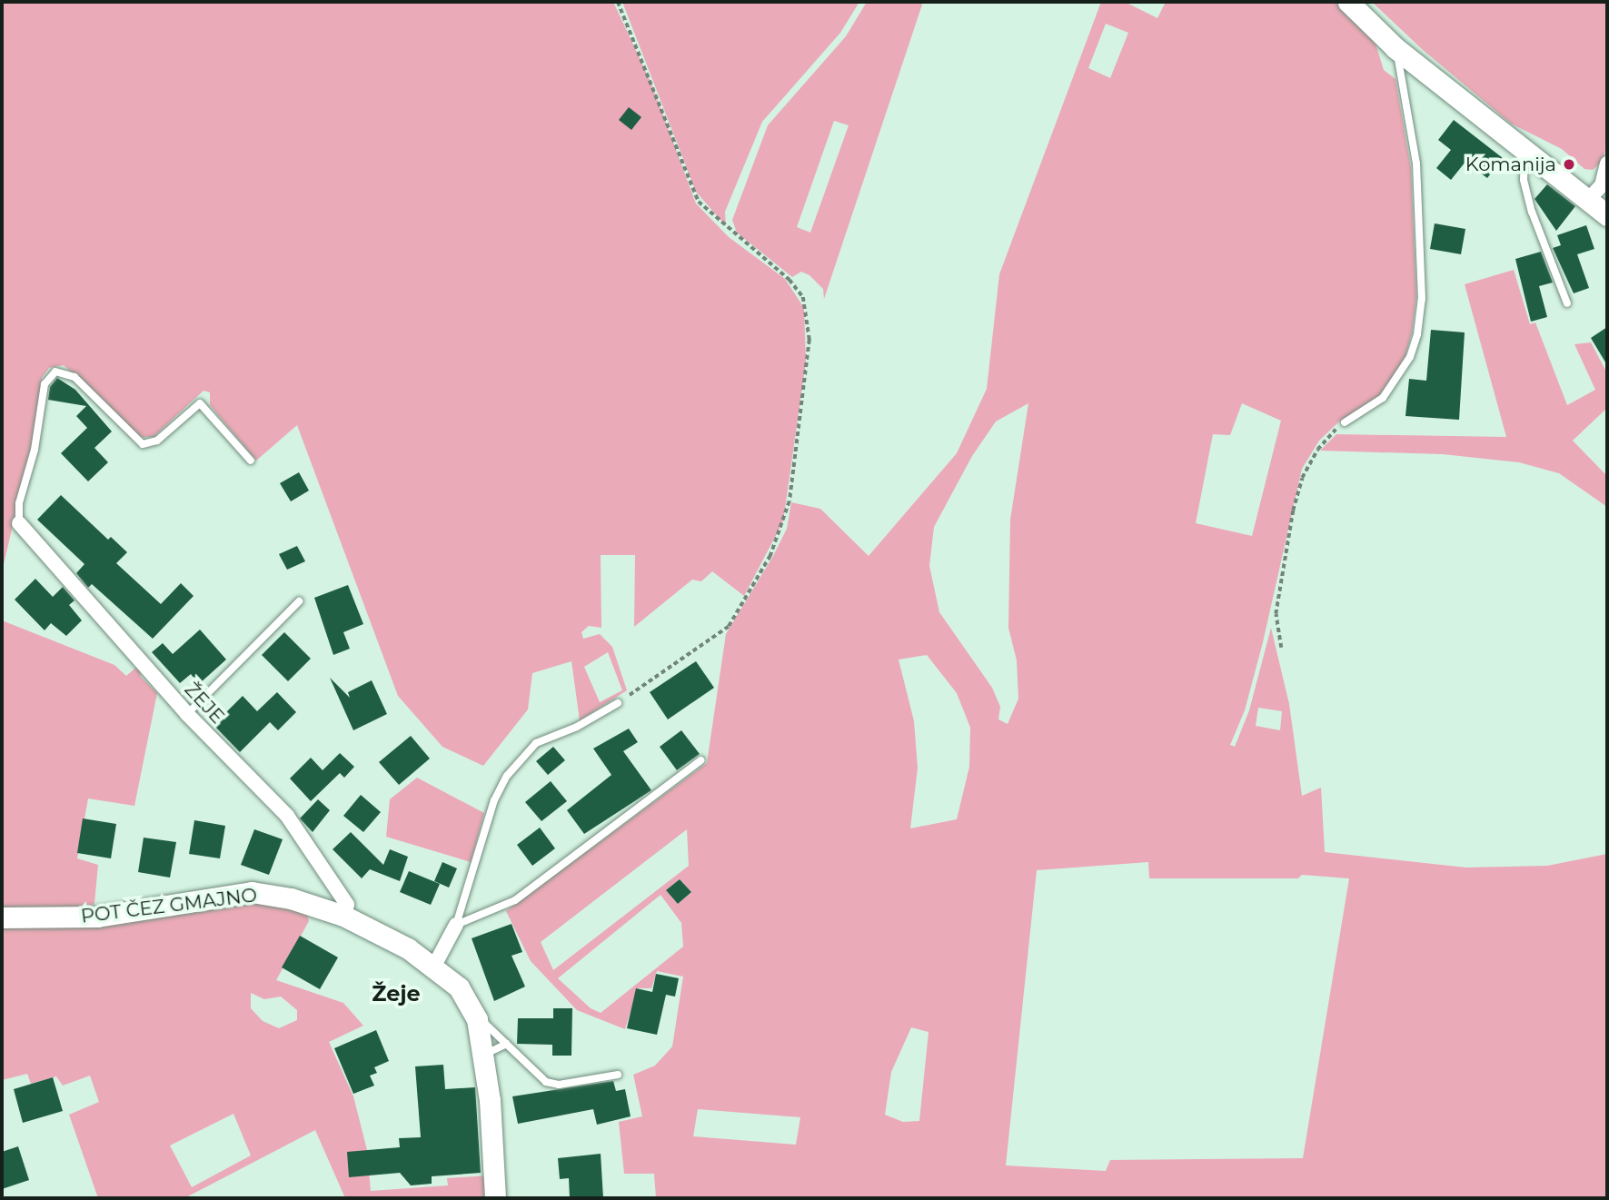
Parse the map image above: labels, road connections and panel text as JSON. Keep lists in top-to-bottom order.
{
  "streets": {
    "street": ["ŽEJE", "POT ČEZ GMAJNO"]
  },
  "crossings": [
    ["ŽEJE", "POT ČEZ GMAJNO"]
  ],
  "districts": ["Žeje"],
  "places": ["Komanija"]
}
